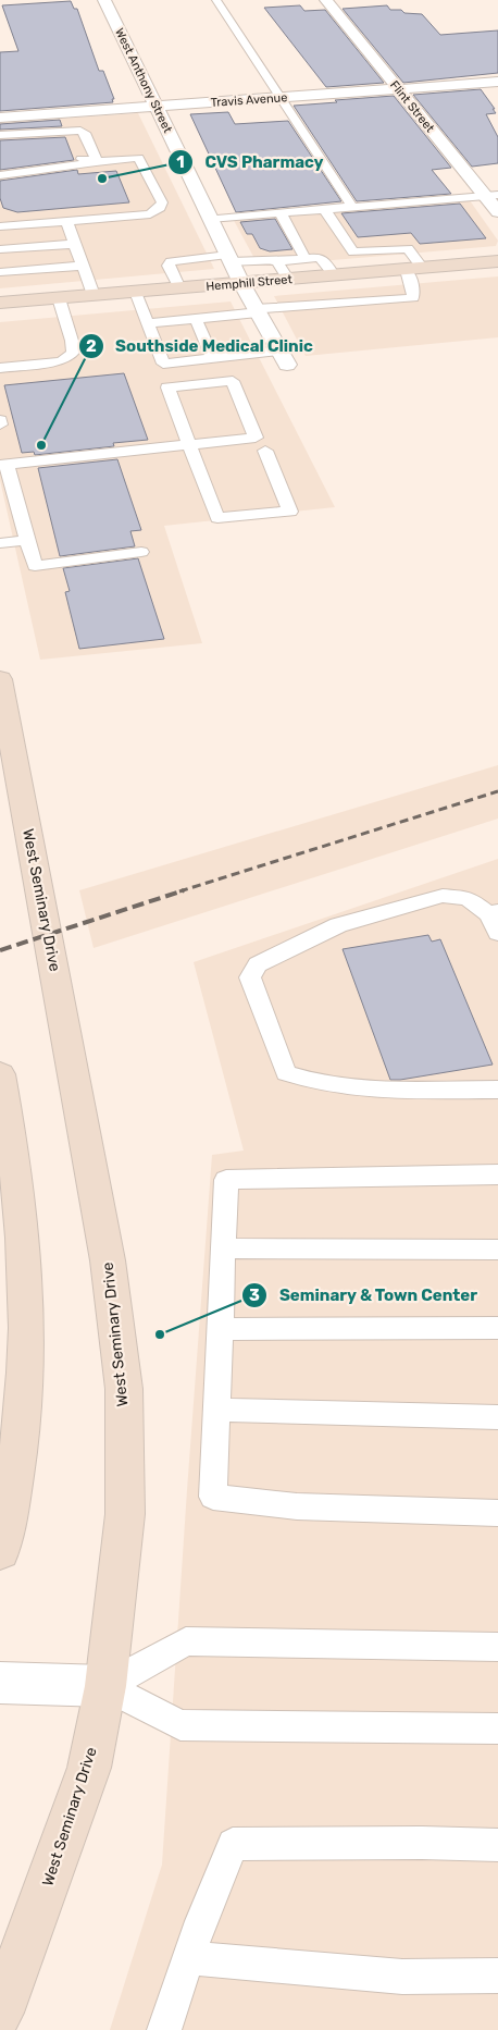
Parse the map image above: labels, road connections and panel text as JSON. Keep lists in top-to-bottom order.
{
  "streets": {
    "main road": ["Hemphill Street", "West Seminary Drive"],
    "street": ["West Anthony Street", "Travis Avenue", "Flint Street"]
  },
  "crossings": [
    ["West Anthony Street", "Travis Avenue"],
    ["West Anthony Street", "Hemphill Street"],
    ["Travis Avenue", "Flint Street"]
  ],
  "places": ["CVS Pharmacy", "Southside Medical Clinic", "Seminary & Town Center"]
}
